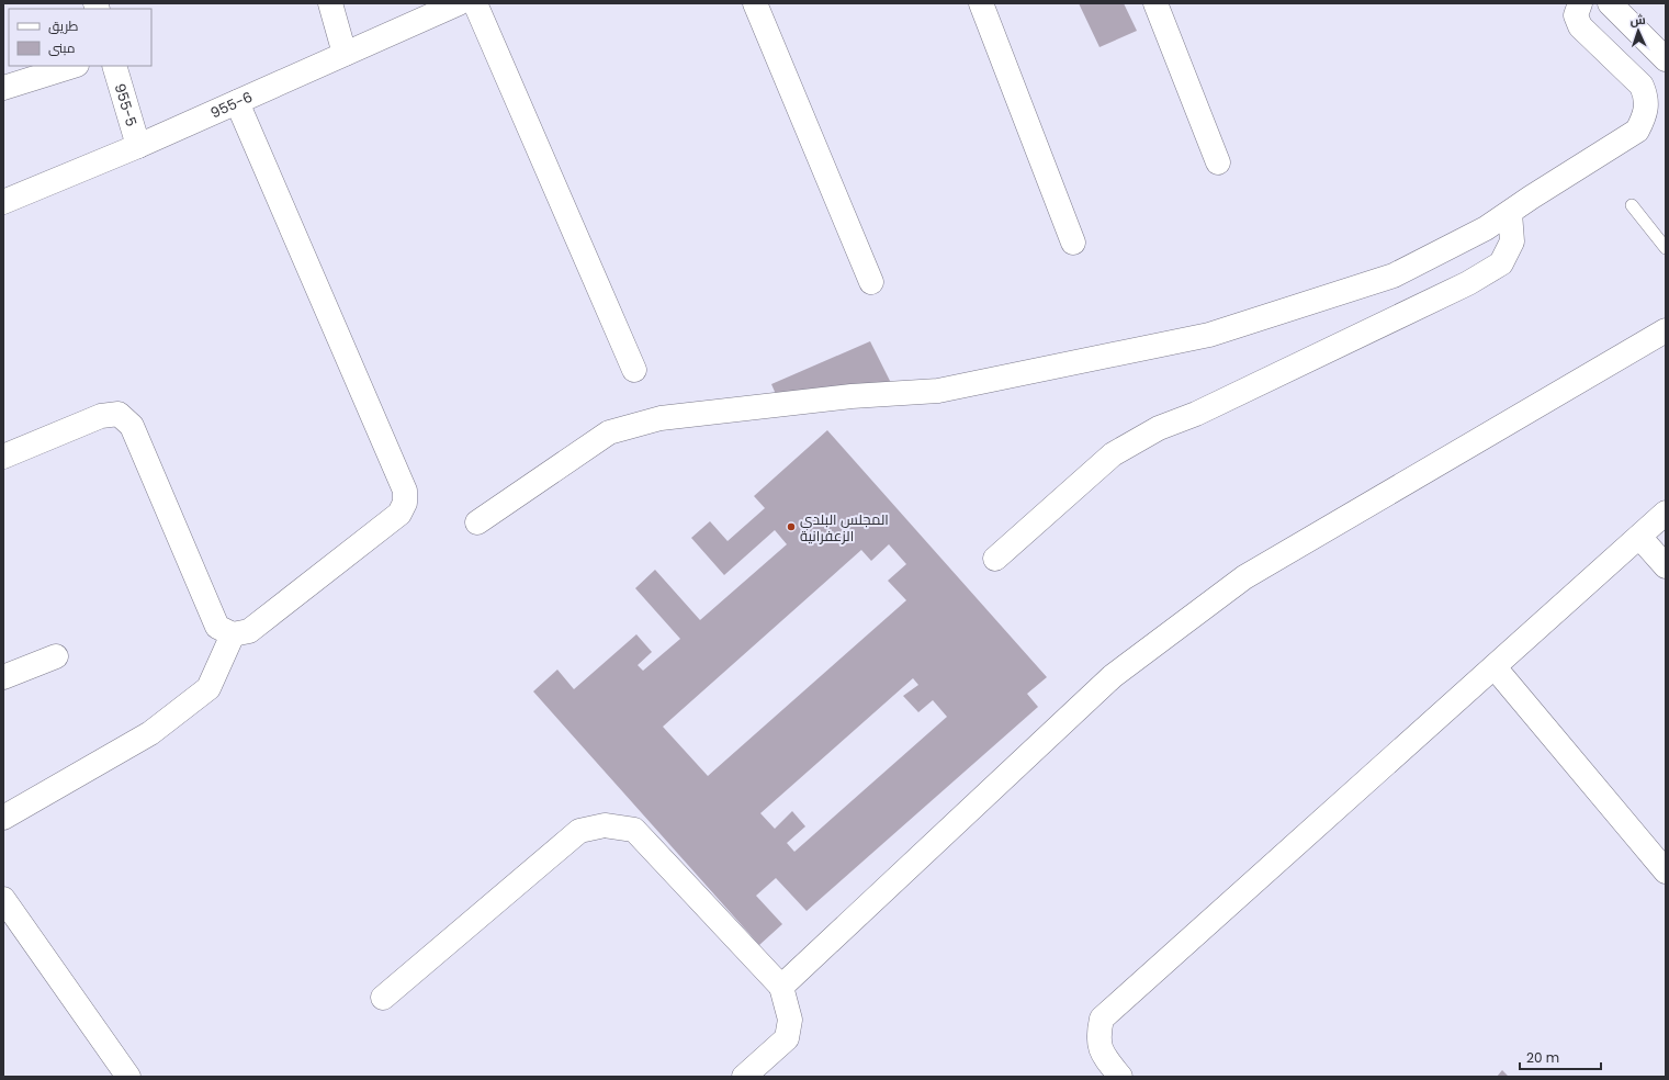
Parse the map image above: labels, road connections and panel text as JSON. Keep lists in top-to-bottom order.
{
  "streets": {
    "street": ["955-6", "955-5"]
  },
  "crossings": [
    ["955-6", "955-5"]
  ],
  "places": ["المجلس البلدي الزعفرانية"],
  "legend": ["طريق", "مبنى"],
  "scale_bar": "20 m",
  "north": "top"
}
